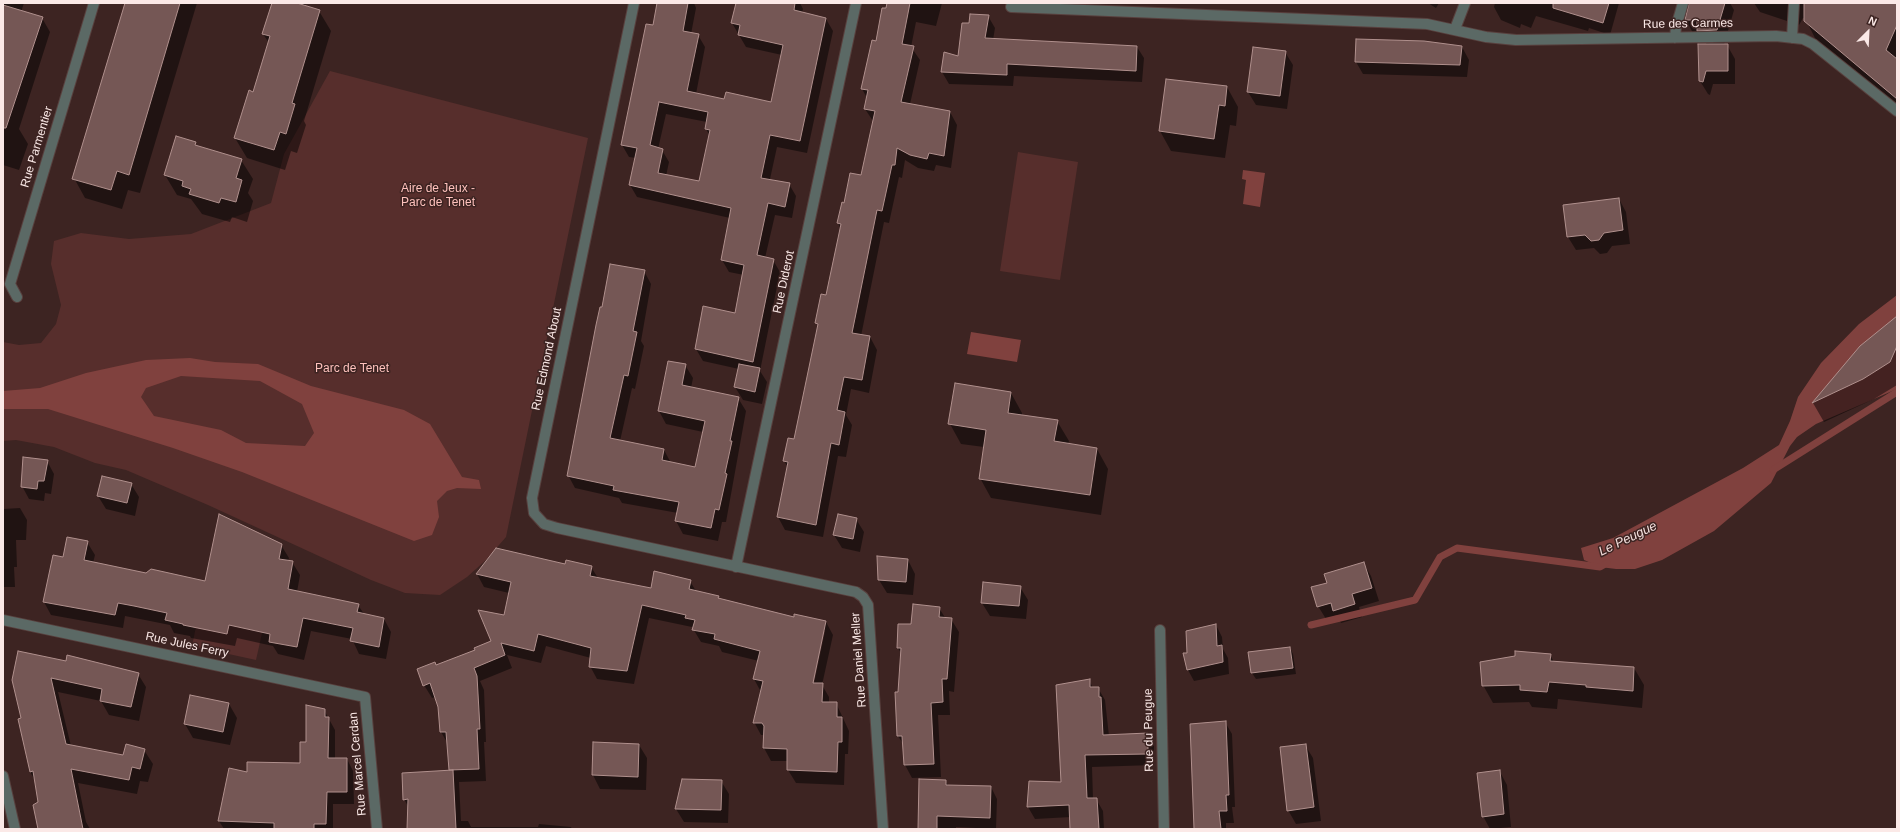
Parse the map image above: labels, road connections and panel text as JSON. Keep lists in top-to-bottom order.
{
  "streets": {
    "street": [
      "Rue des Carmes",
      "Rue Parmentier",
      "Rue Diderot",
      "Rue Edmond About",
      "Rue Jules Ferry",
      "Rue Daniel Meller",
      "Rue du Peugue",
      "Rue Marcel Cerdan"
    ]
  },
  "crossings": [
    ["Rue Diderot", "Rue Edmond About"],
    ["Rue Diderot", "Rue Daniel Meller"],
    ["Rue Edmond About", "Rue Daniel Meller"],
    ["Rue Jules Ferry", "Rue Marcel Cerdan"]
  ],
  "water": ["Le Peugue"],
  "parks": ["Aire de Jeux - Parc de Tenet", "Parc de Tenet"],
  "north": "top right"
}
